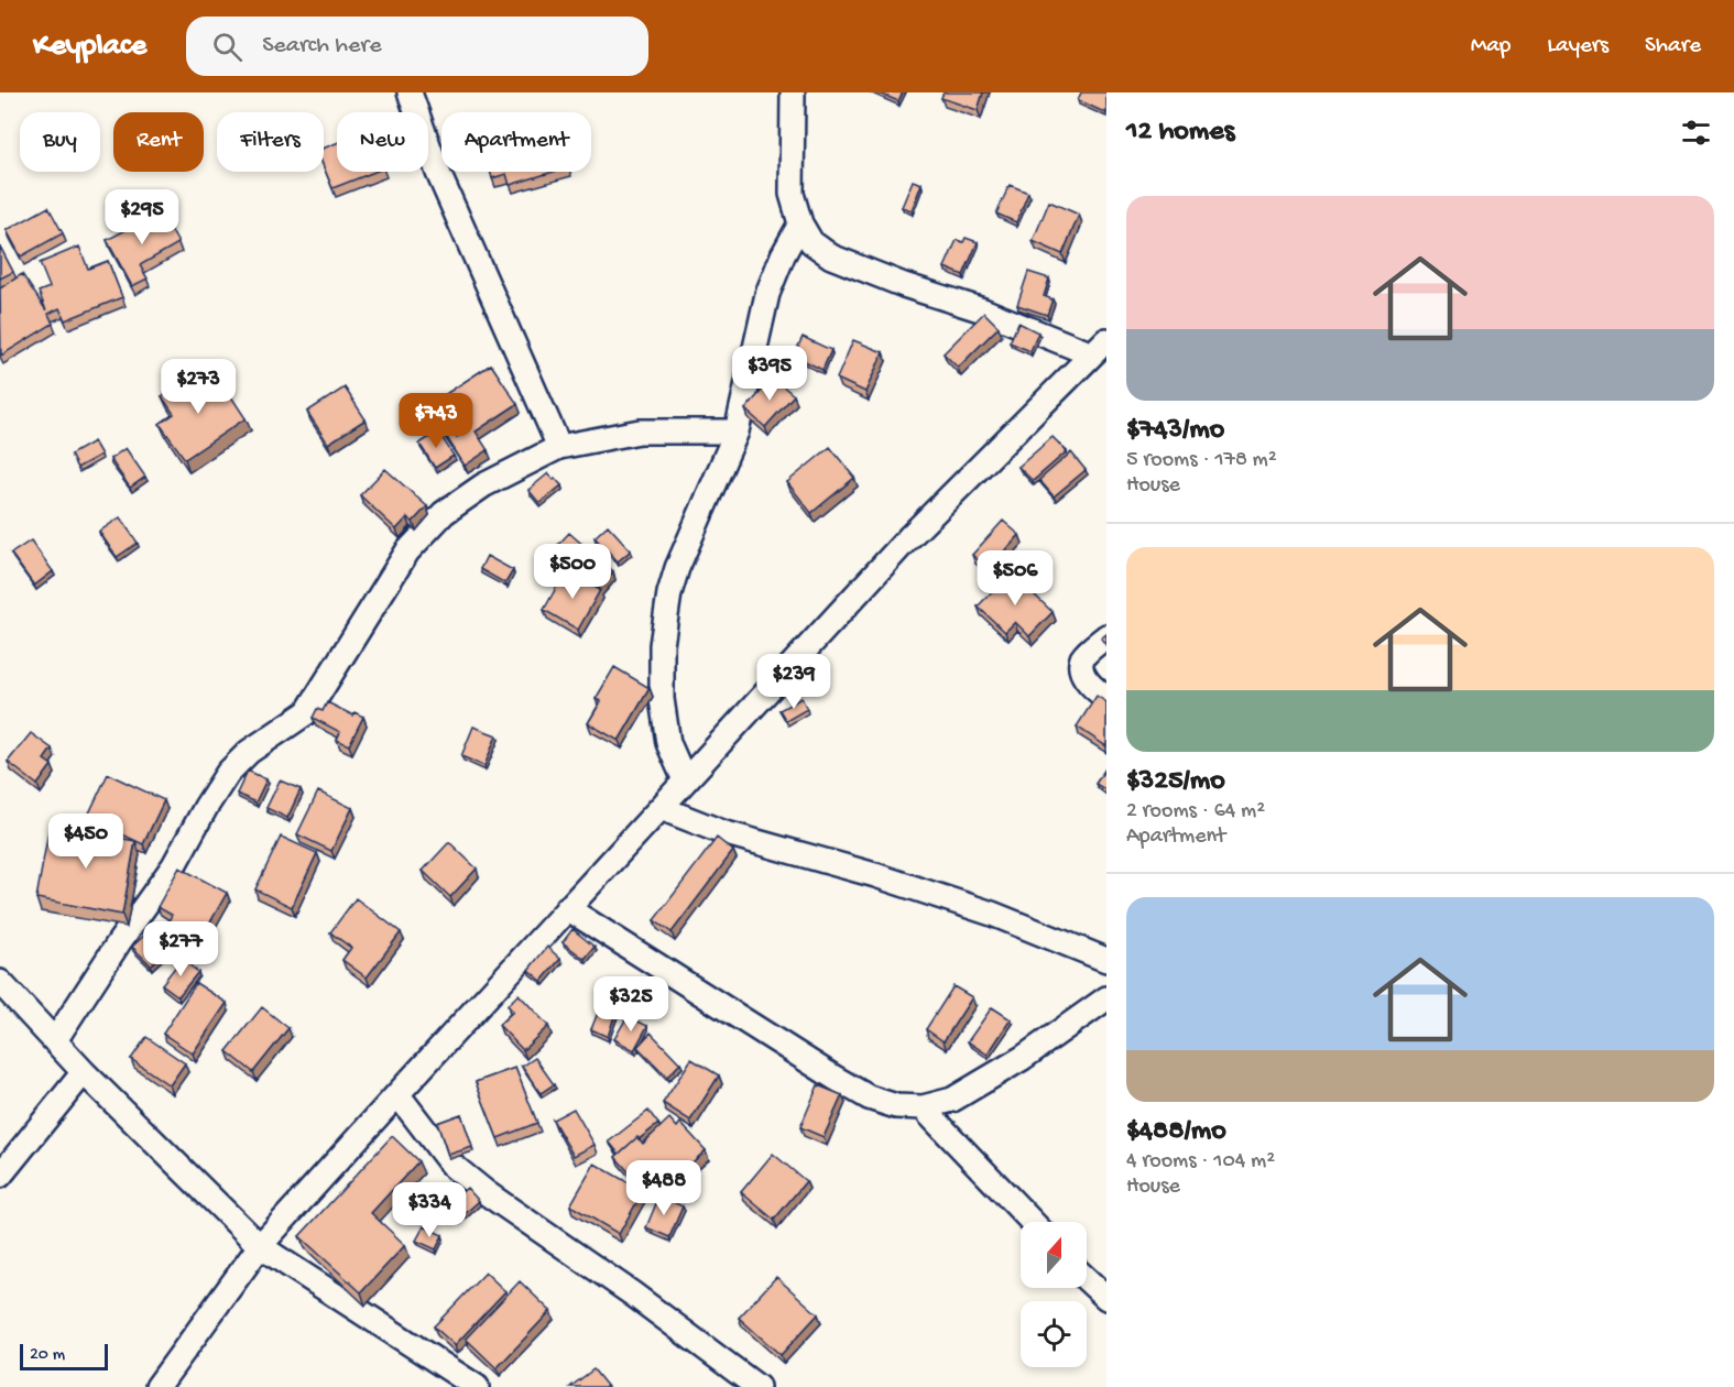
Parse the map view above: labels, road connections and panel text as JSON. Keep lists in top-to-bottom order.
{
  "scale_bar": "20 m",
  "north": "top",
  "page": {
    "header": "Keyplace",
    "search": "Search here",
    "nav": ["Map", "Layers", "Share"],
    "heading": "12 homes",
    "chip": [
      "Buy",
      "Rent",
      "Filters",
      "New",
      "Apartment"
    ],
    "list": [
      {
        "name": "$743/mo",
        "note": "5 rooms · 178 m² · House"
      },
      {
        "name": "$325/mo",
        "note": "2 rooms · 64 m² · Apartment"
      },
      {
        "name": "$488/mo",
        "note": "4 rooms · 104 m² · House"
      }
    ],
    "price": [
      "$295",
      "$395",
      "$273",
      "$743",
      "$500",
      "$506",
      "$239",
      "$450",
      "$277",
      "$325",
      "$488",
      "$334"
    ],
    "scale": "20 m"
  }
}
